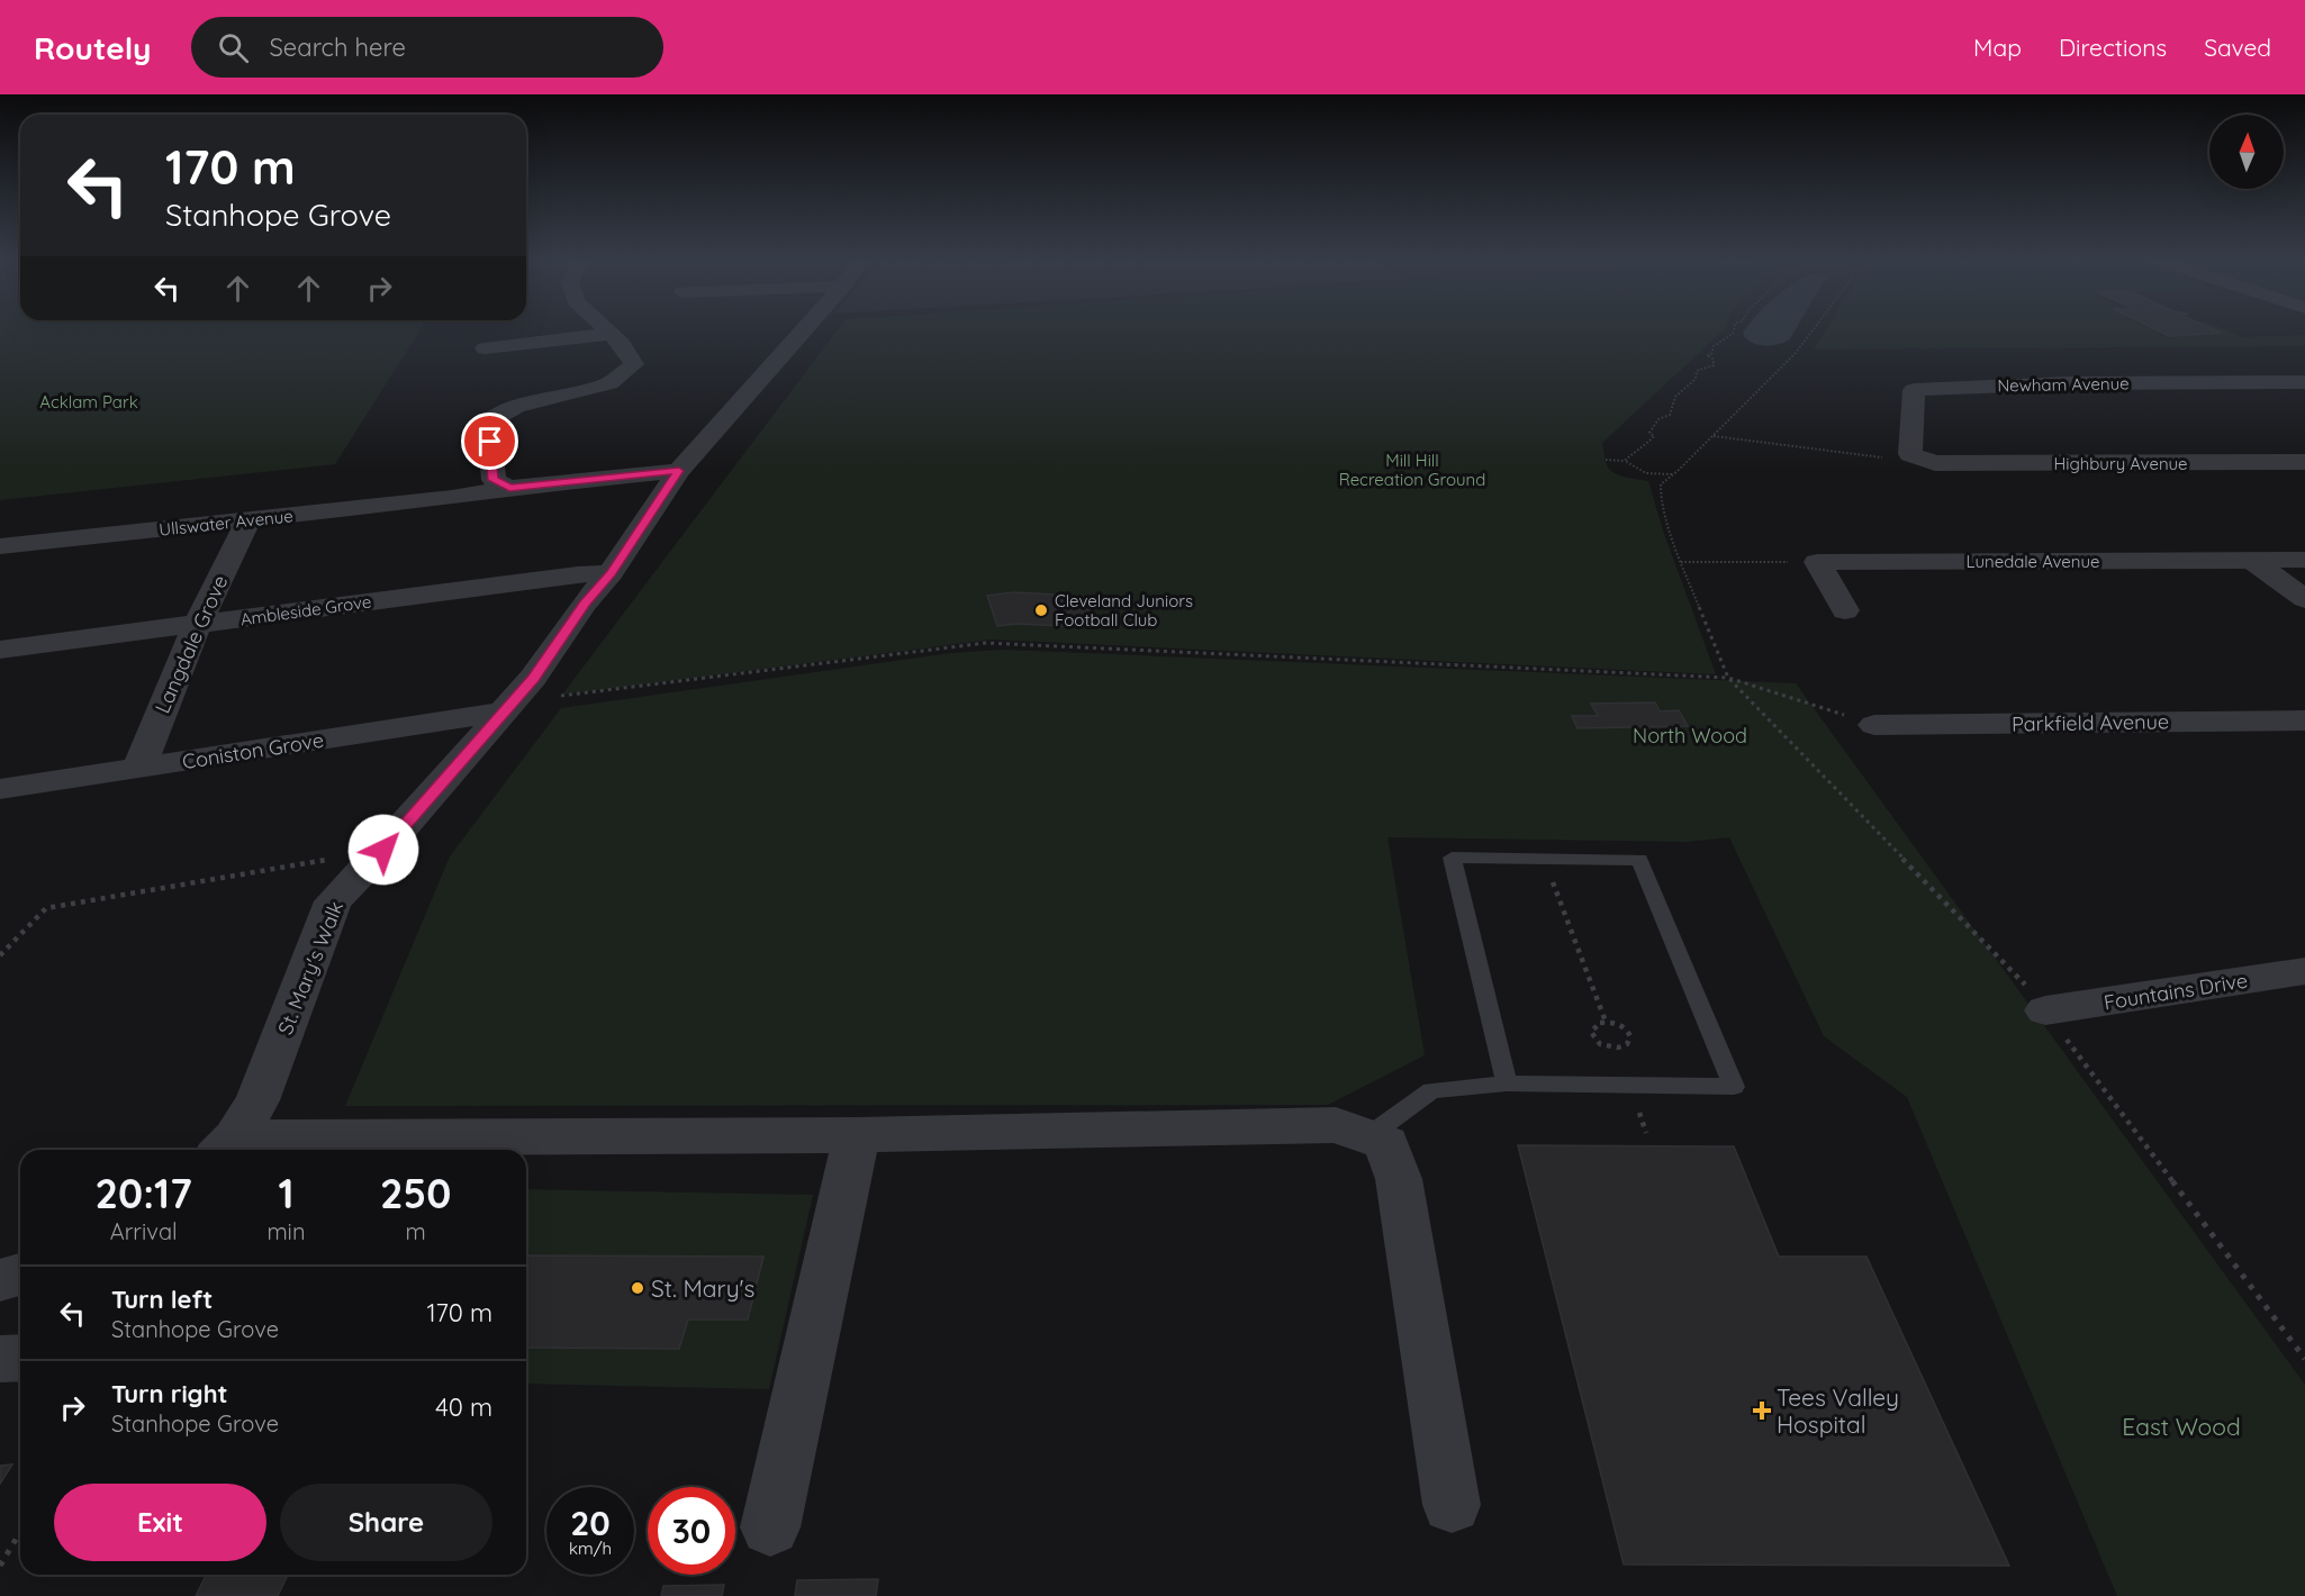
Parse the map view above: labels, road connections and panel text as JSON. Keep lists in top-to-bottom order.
{
  "streets": {
    "street": [
      "Newham Avenue",
      "Highbury Avenue",
      "Ullswater Avenue",
      "Lunedale Avenue",
      "Ambleside Grove",
      "Langdale Grove",
      "Parkfield Avenue",
      "Coniston Grove",
      "St. Mary's Walk",
      "Fountains Drive"
    ]
  },
  "crossings": [
    ["Newham Avenue", "Highbury Avenue"],
    ["Ullswater Avenue", "Langdale Grove"],
    ["Ullswater Avenue", "St. Mary's Walk"],
    ["Ambleside Grove", "Langdale Grove"],
    ["Ambleside Grove", "St. Mary's Walk"],
    ["Langdale Grove", "Coniston Grove"],
    ["Coniston Grove", "St. Mary's Walk"]
  ],
  "parks": [
    "Acklam Park",
    "Mill Hill Recreation Ground",
    "North Wood",
    "East Wood"
  ],
  "places": {
    "other": ["Cleveland Juniors Football Club", "St. Mary's"],
    "health": ["Tees Valley Hospital"]
  },
  "north": "top",
  "page": {
    "header": "Routely",
    "search": "Search here",
    "nav": ["Map", "Directions", "Saved"],
    "turn": ["170 m", "Stanhope Grove"],
    "eta": [
      "20:17",
      "Arrival",
      "1",
      "min",
      "250",
      "m"
    ],
    "list": [
      {
        "name": "Turn left",
        "note": "Stanhope Grove",
        "value": "170 m"
      },
      {
        "name": "Turn right",
        "note": "Stanhope Grove",
        "value": "40 m"
      }
    ],
    "buttons": ["Exit", "Share"],
    "speed": "20 km/h",
    "limit": "30"
  }
}
